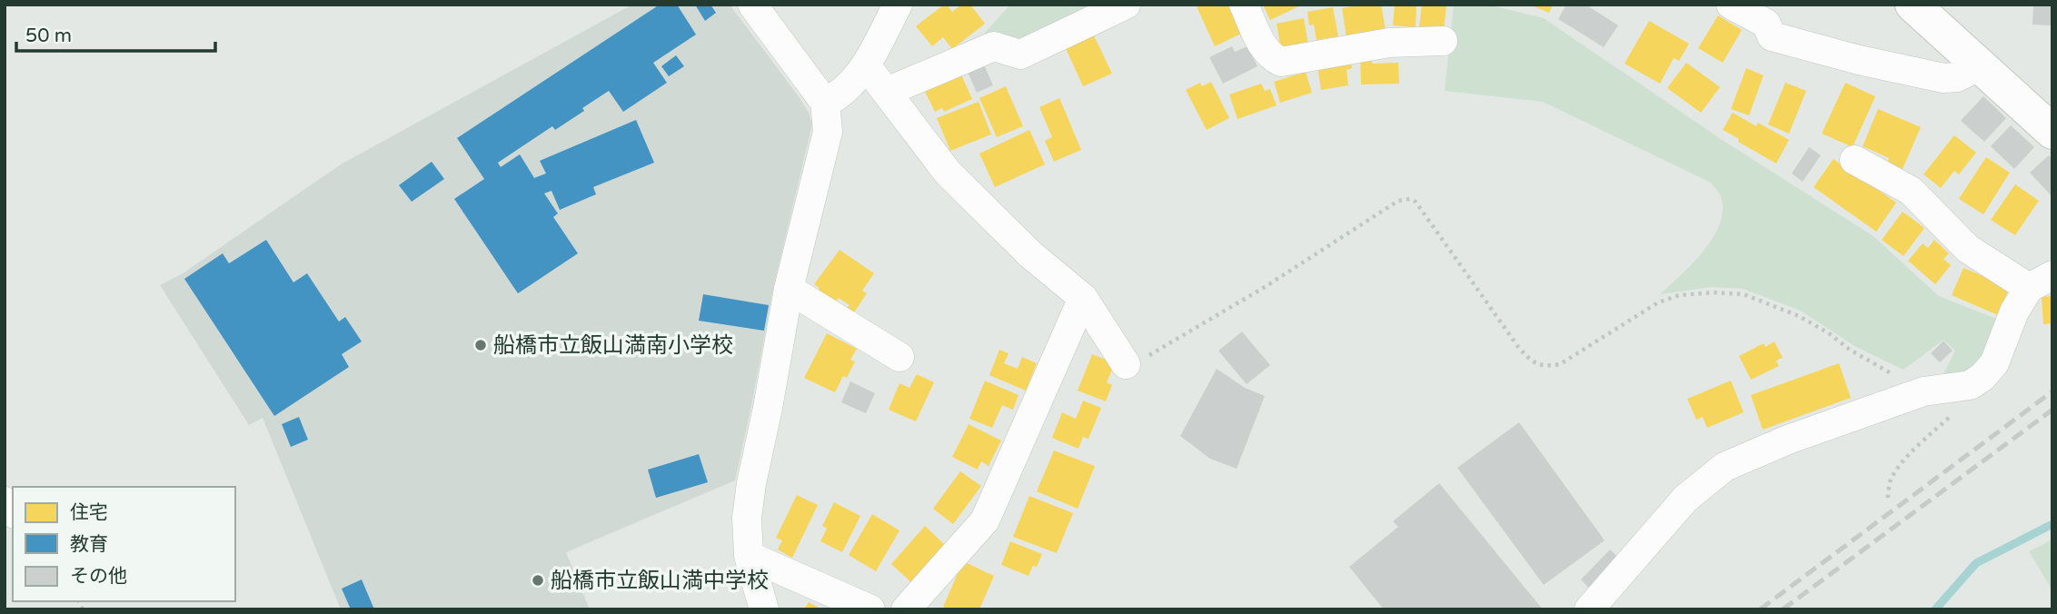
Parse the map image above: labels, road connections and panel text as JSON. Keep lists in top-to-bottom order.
{
  "places": ["船橋市立飯山満南小学校", "船橋市立飯山満中学校"],
  "legend": ["住宅", "教育", "その他"],
  "scale_bar": "50 m"
}
